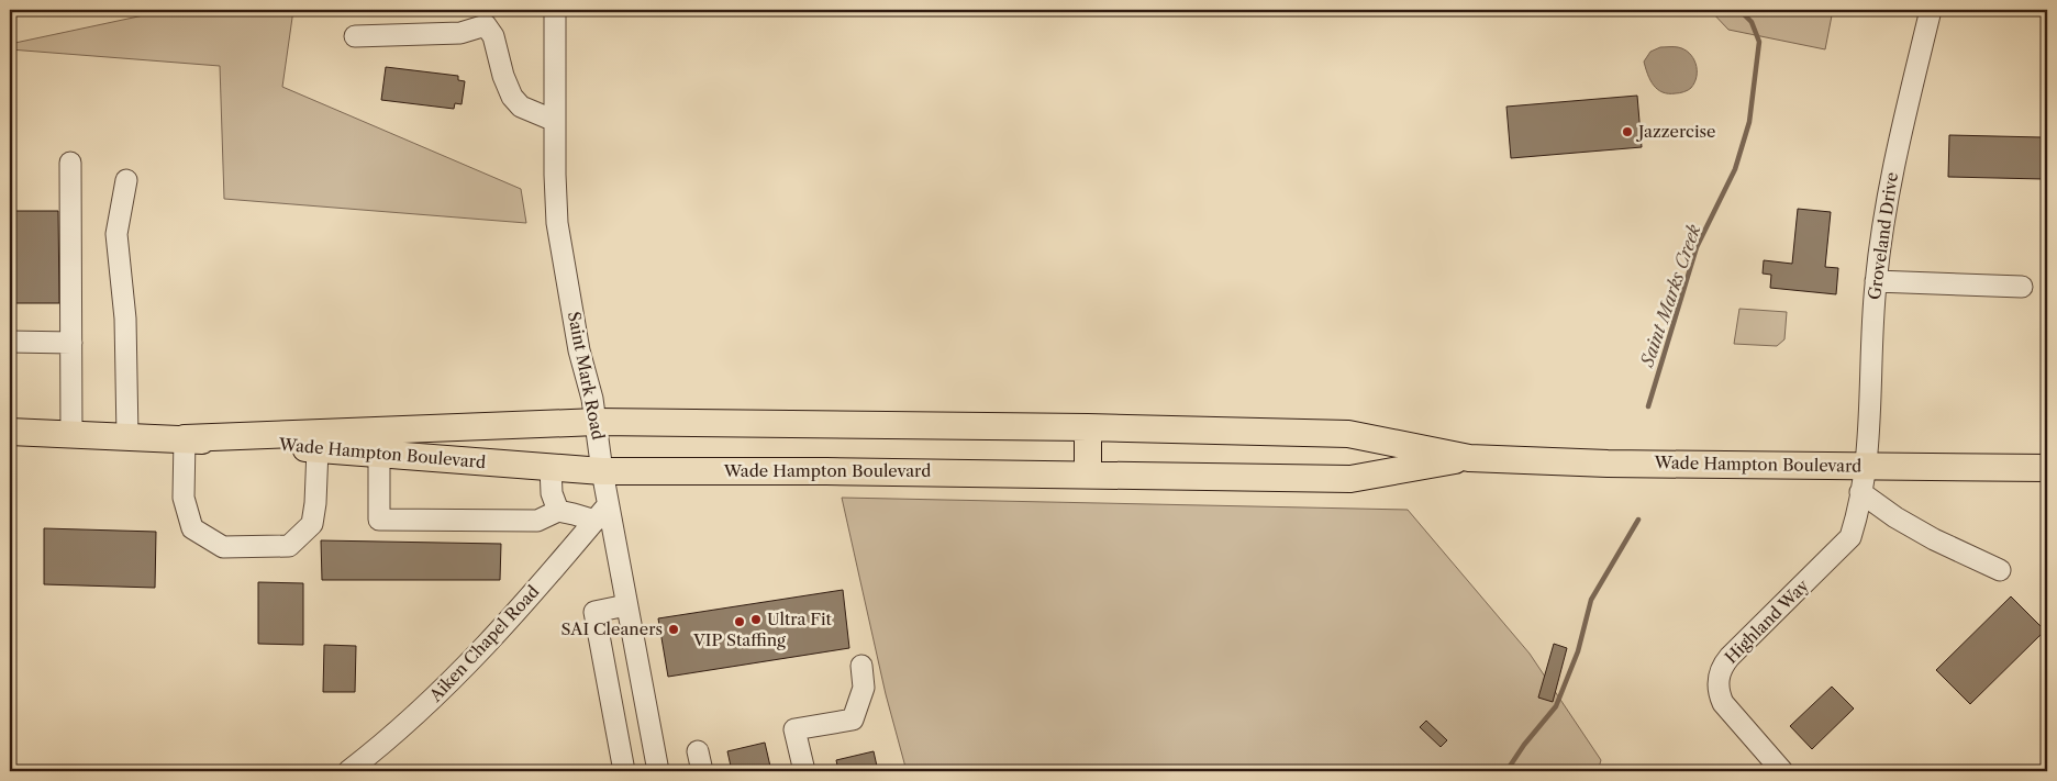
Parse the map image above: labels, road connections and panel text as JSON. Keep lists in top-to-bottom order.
{
  "streets": {
    "main road": ["Wade Hampton Boulevard"],
    "street": [
      "Groveland Drive",
      "Saint Mark Road",
      "Highland Way",
      "Aiken Chapel Road"
    ]
  },
  "crossings": [
    ["Groveland Drive", "Wade Hampton Boulevard"],
    ["Groveland Drive", "Highland Way"],
    ["Saint Mark Road", "Wade Hampton Boulevard"],
    ["Saint Mark Road", "Aiken Chapel Road"],
    ["Wade Hampton Boulevard", "Highland Way"]
  ],
  "water": ["Saint Marks Creek"],
  "places": [
    "Jazzercise",
    "Ultra Fit",
    "VIP Staffing",
    "SAI Cleaners"
  ]
}
